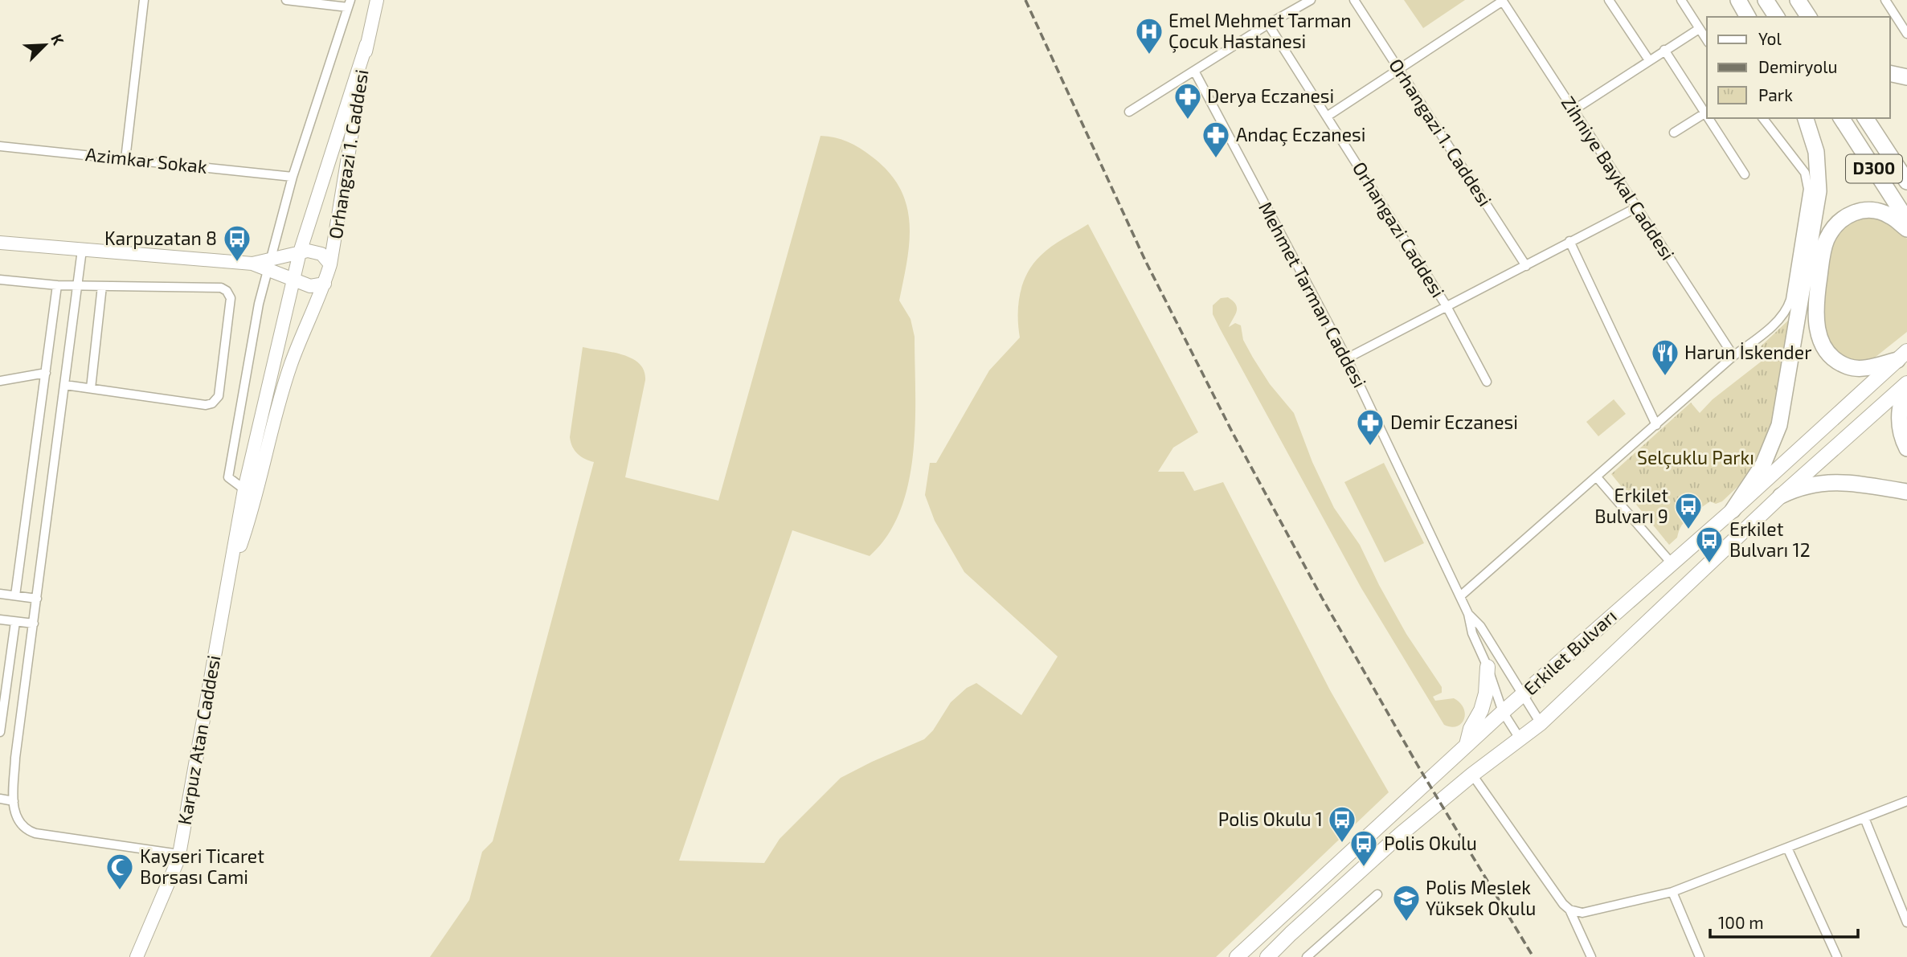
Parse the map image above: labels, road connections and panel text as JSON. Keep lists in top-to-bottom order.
{
  "streets": {
    "highway": ["D300"],
    "main road": ["Erkilet Bulvarı"],
    "street": [
      "Orhangazi 1. Caddesi",
      "Azimkar Sokak",
      "Zihniye Baykal Caddesi",
      "Orhangazi Caddesi",
      "Mehmet Tarman Caddesi",
      "Karpuz Atan Caddesi"
    ]
  },
  "crossings": [
    ["Orhangazi 1. Caddesi", "Karpuz Atan Caddesi"],
    ["Mehmet Tarman Caddesi", "Erkilet Bulvarı"]
  ],
  "parks": ["Selçuklu Parkı"],
  "places": {
    "hospital": ["Emel Mehmet Tarman Çocuk Hastanesi"],
    "pharmacy": ["Derya Eczanesi", "Andaç Eczanesi", "Demir Eczanesi"],
    "bus stop": [
      "Karpuzatan 8",
      "Erkilet Bulvarı 9",
      "Erkilet Bulvarı 12",
      "Polis Okulu 1",
      "Polis Okulu"
    ],
    "restaurant": ["Harun İskender"],
    "mosque": ["Kayseri Ticaret Borsası Cami"],
    "school or university": ["Polis Meslek Yüksek Okulu"]
  },
  "legend": ["Yol", "Demiryolu", "Park"],
  "scale_bar": "100 m",
  "north": "top right"
}
